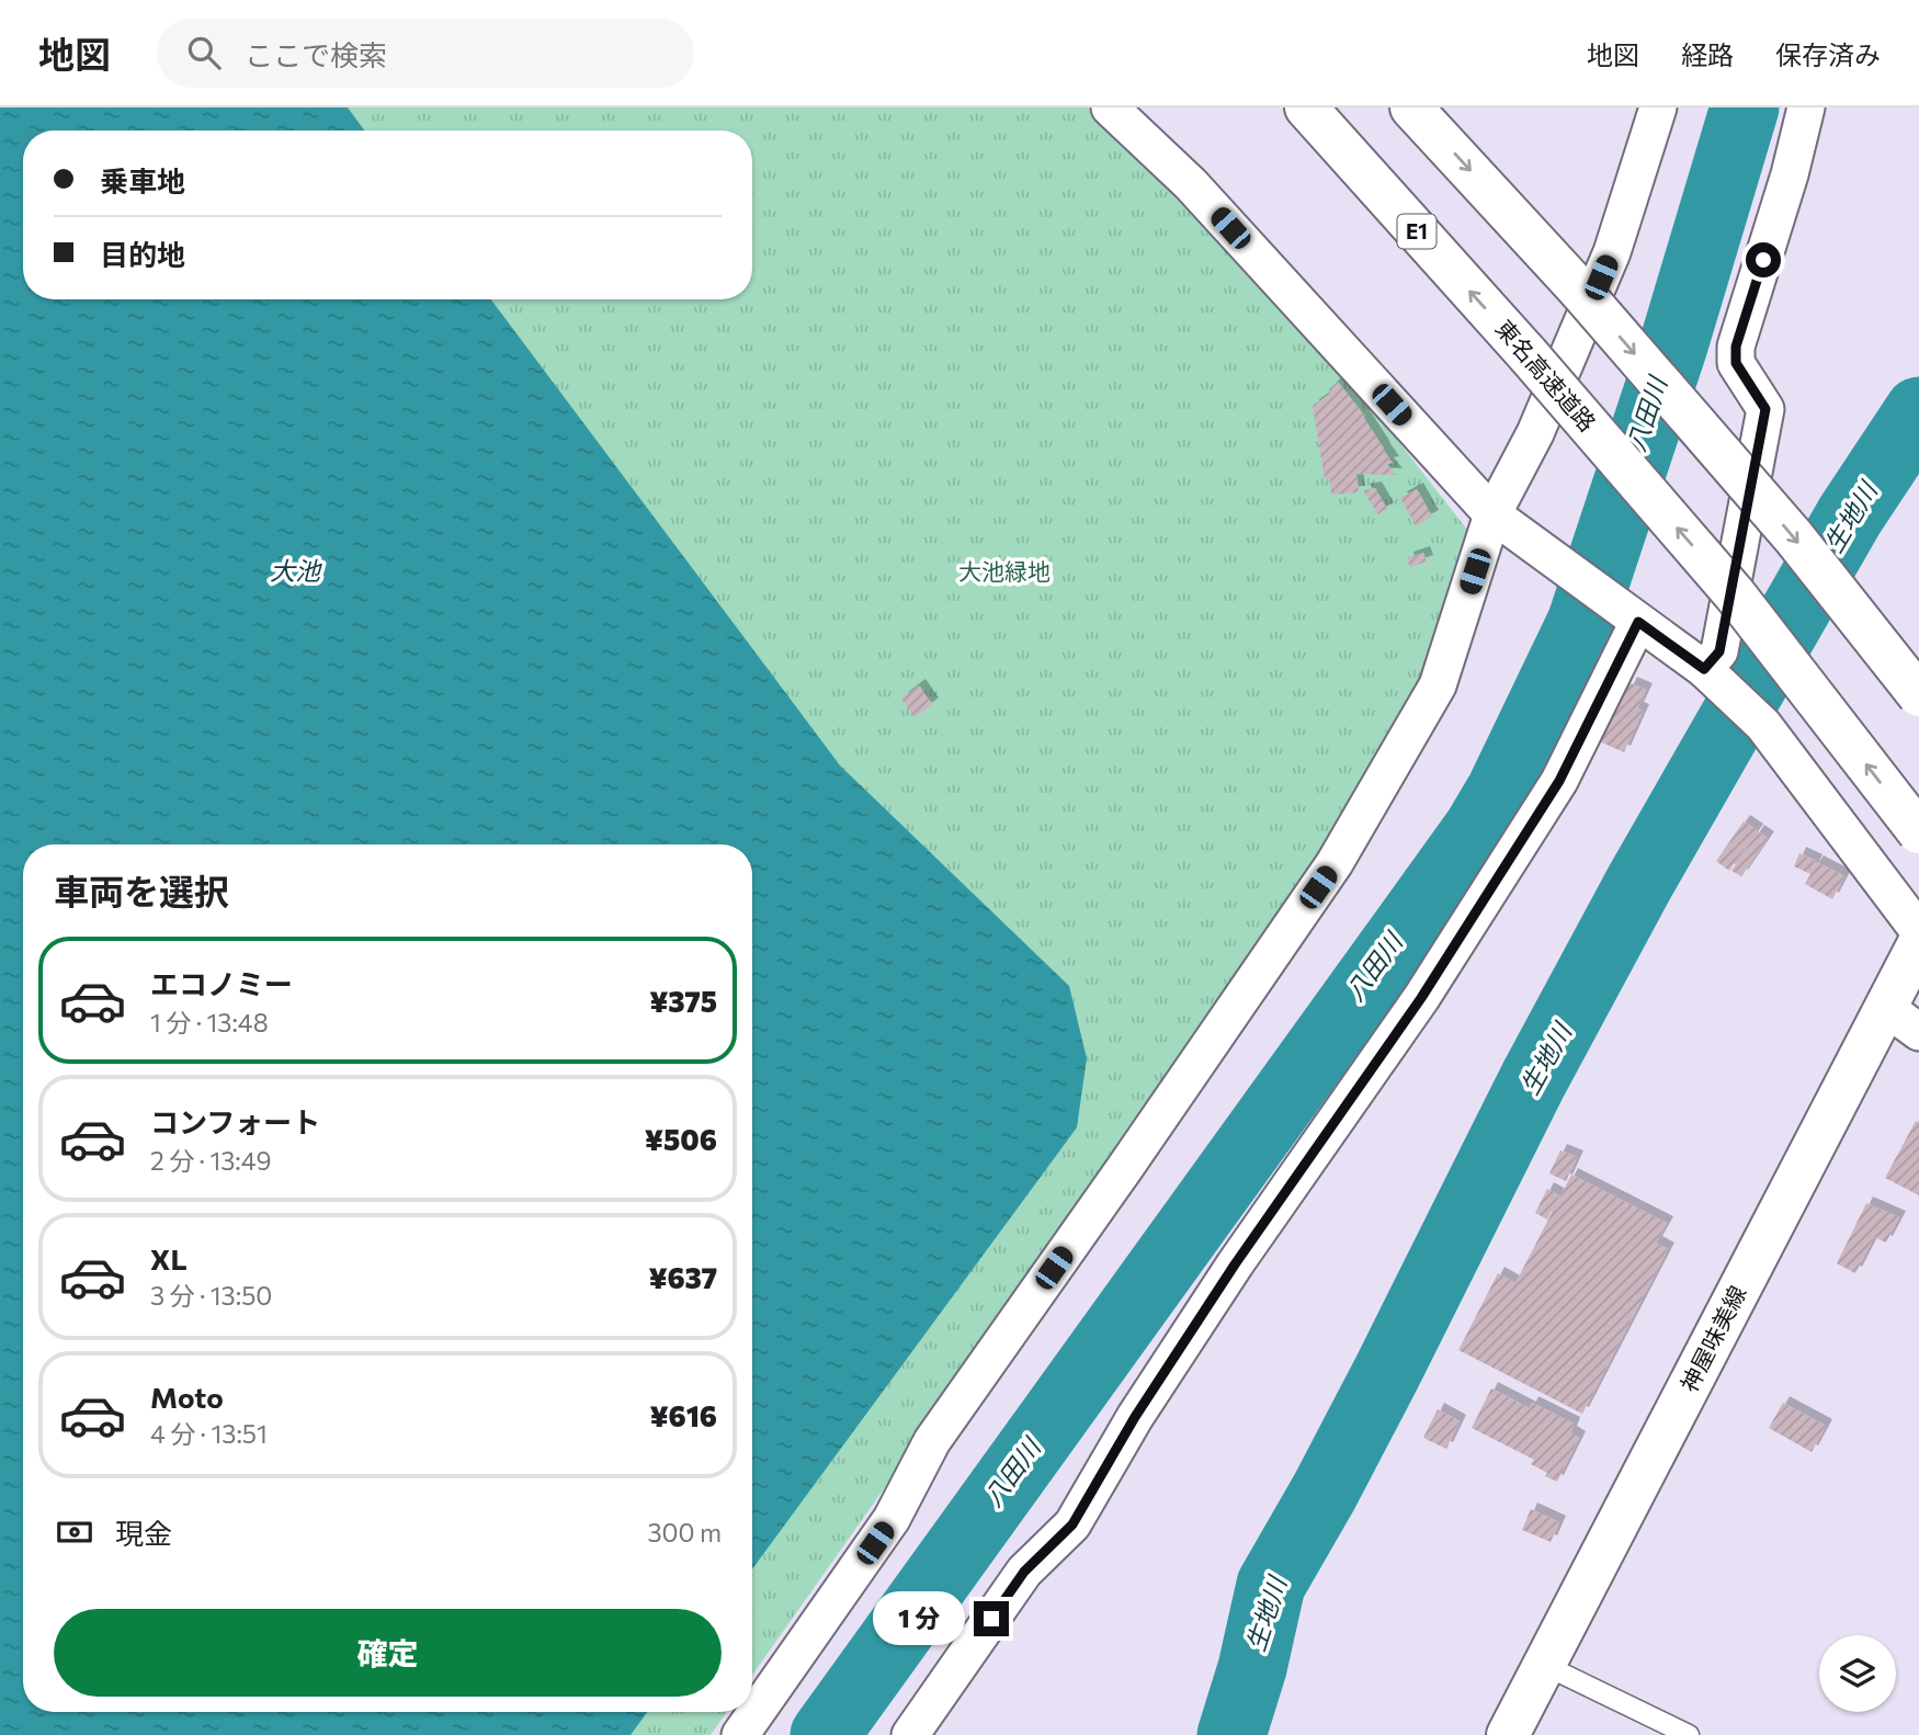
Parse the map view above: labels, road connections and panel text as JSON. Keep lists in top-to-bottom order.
{
  "streets": {
    "main road": ["E1", "東名高速道路", "神屋味美線"]
  },
  "water": ["八田川", "生地川", "大池"],
  "parks": ["大池緑地"],
  "page": {
    "header": "地図",
    "search": "ここで検索",
    "nav": ["地図", "経路", "保存済み"],
    "banner": ["乗車地", "目的地"],
    "heading": "車両を選択",
    "list": [
      {
        "name": "エコノミー",
        "note": "1 分 · 13:48",
        "value": "¥375"
      },
      {
        "name": "コンフォート",
        "note": "2 分 · 13:49",
        "value": "¥506"
      },
      {
        "name": "XL",
        "note": "3 分 · 13:50",
        "value": "¥637"
      },
      {
        "name": "Moto",
        "note": "4 分 · 13:51",
        "value": "¥616"
      }
    ],
    "pay": ["現金", "300 m"],
    "bubble": "1 分",
    "buttons": "確定"
  }
}
